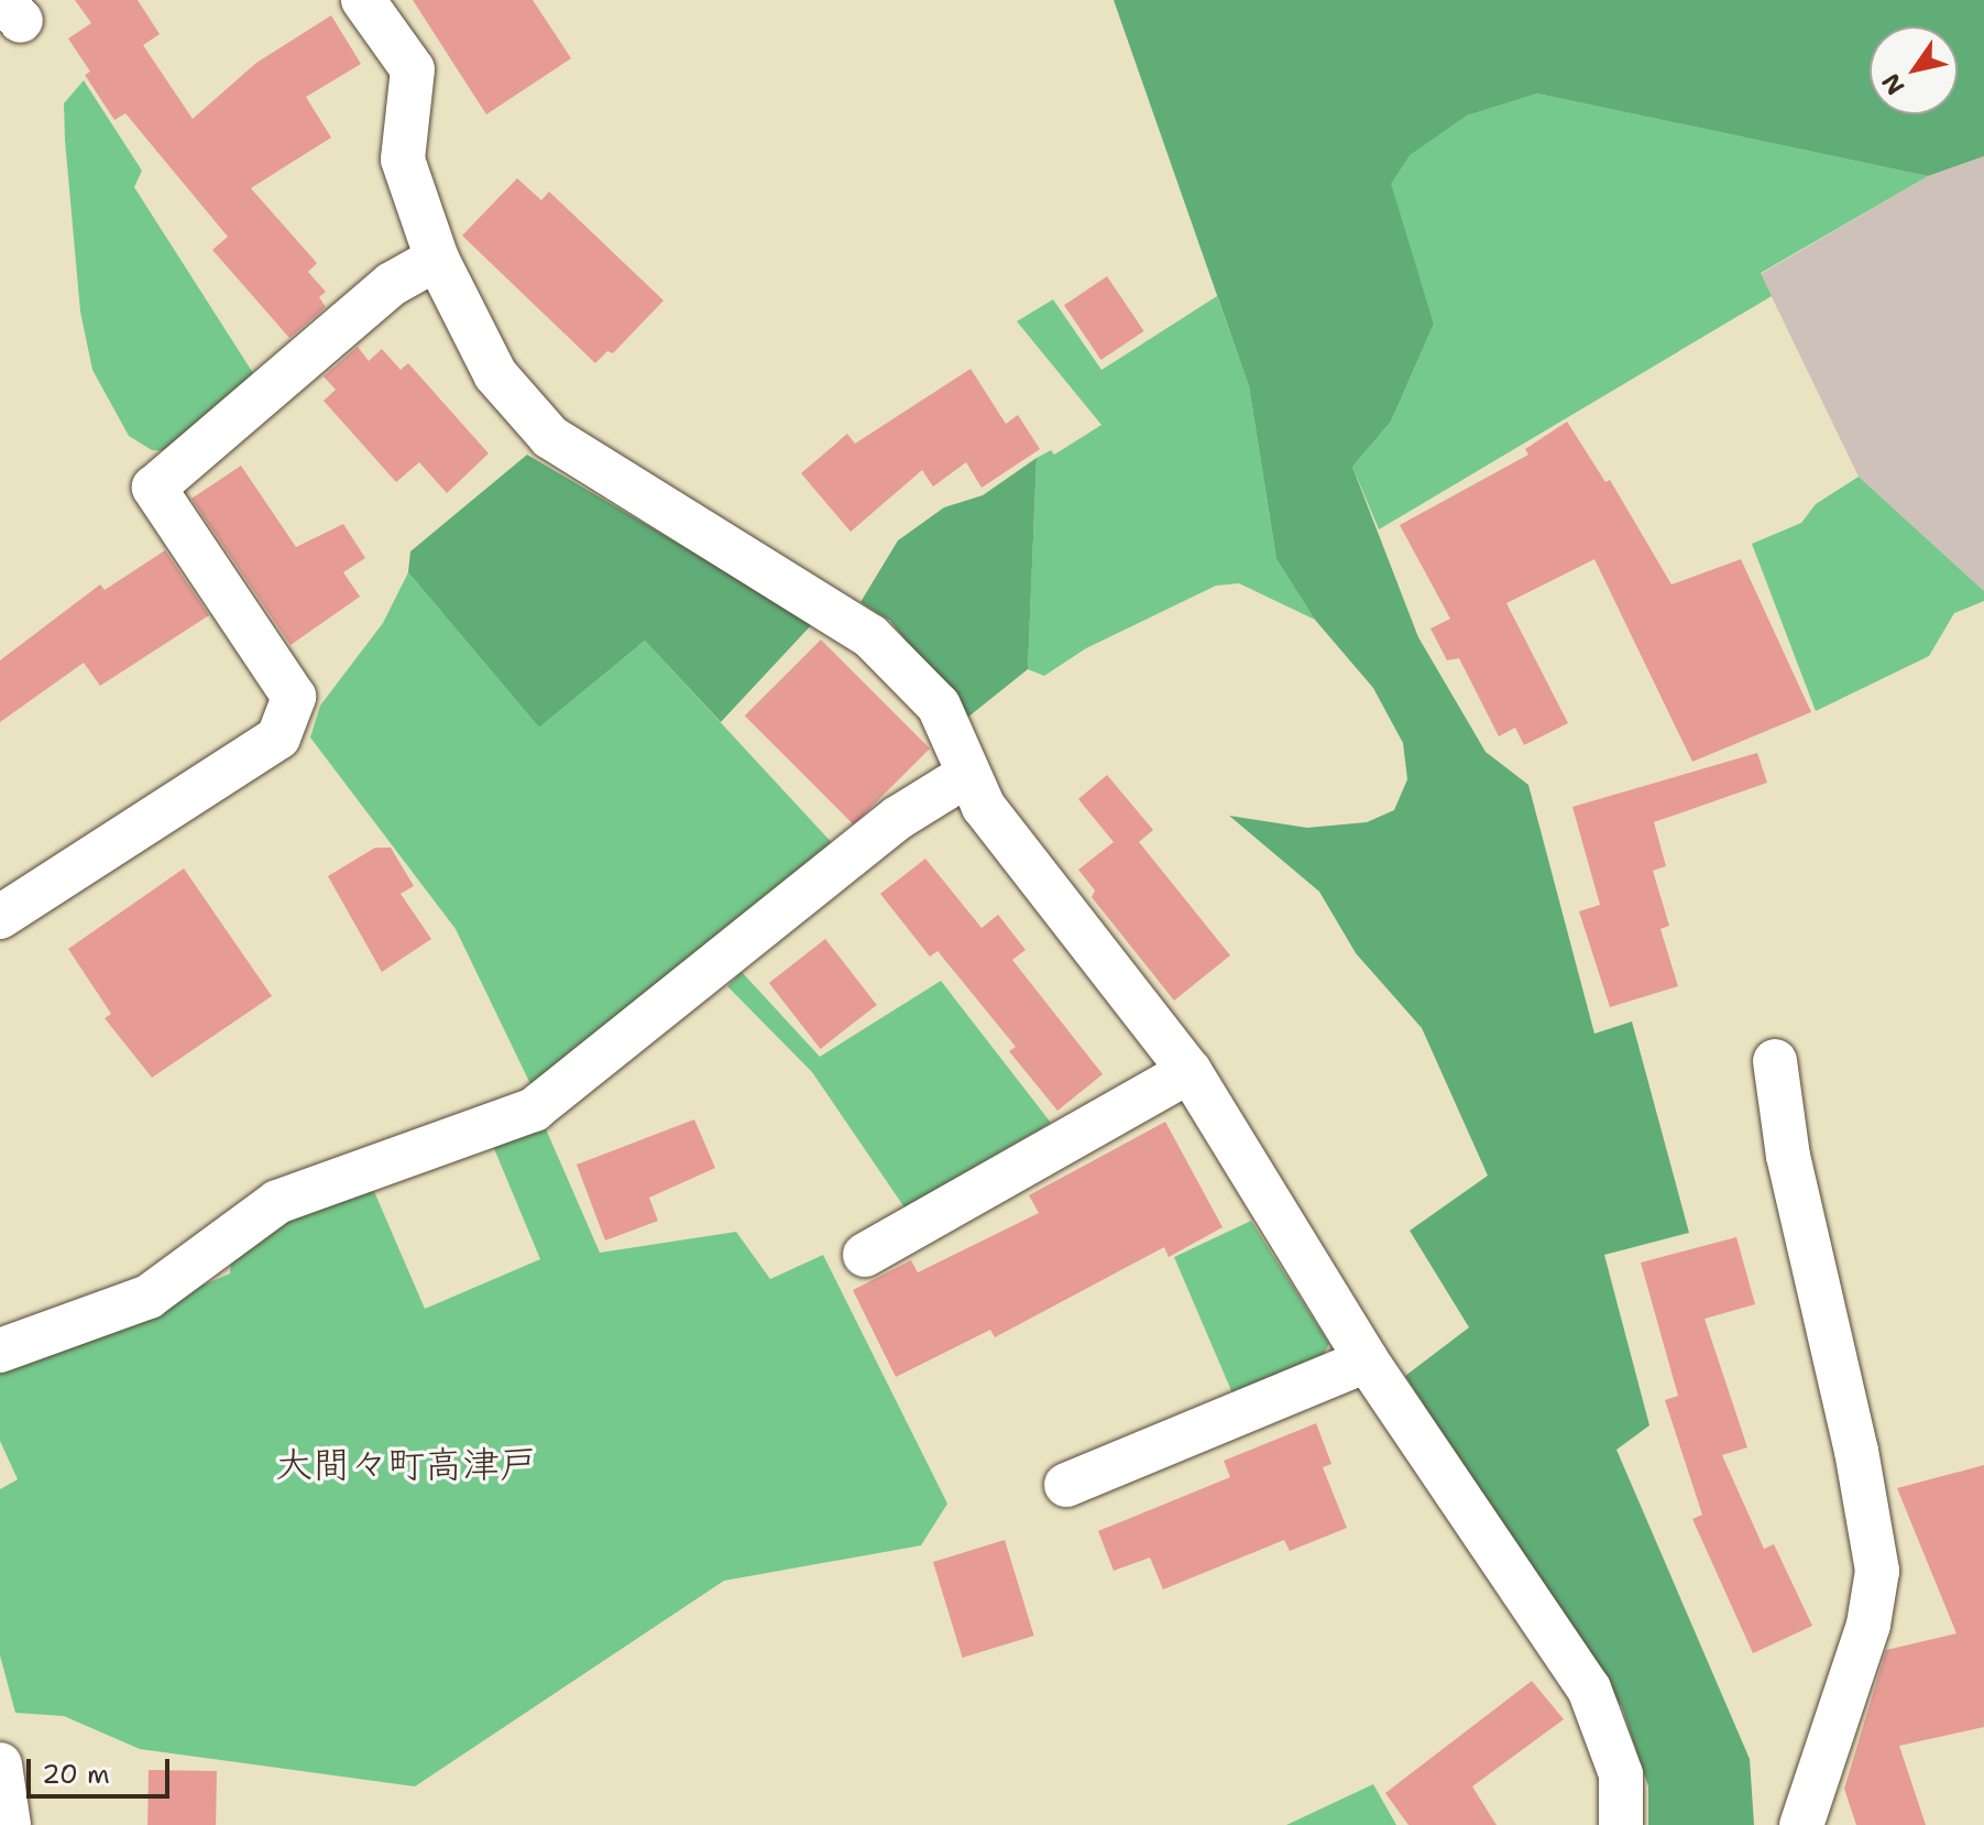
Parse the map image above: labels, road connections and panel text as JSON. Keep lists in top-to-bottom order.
{
  "districts": ["大間々町高津戸"],
  "scale_bar": "20 m",
  "north": "bottom left"
}
